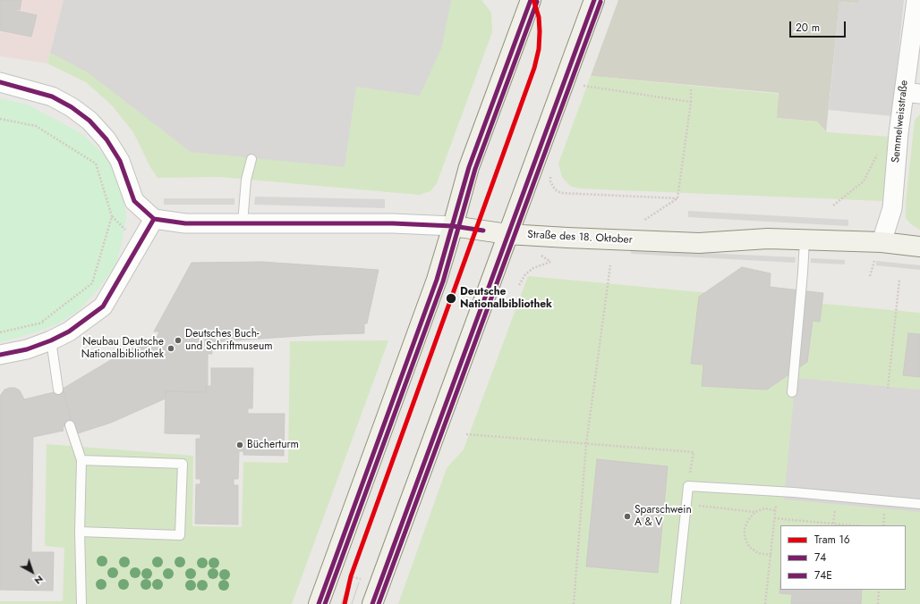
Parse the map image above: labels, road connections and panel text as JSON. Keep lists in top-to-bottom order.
{
  "streets": {
    "main road": ["Straße des 18. Oktober"],
    "street": ["Semmelweisstraße"]
  },
  "crossings": [
    ["Semmelweisstraße", "Straße des 18. Oktober"]
  ],
  "places": [
    "Deutsche Nationalbibliothek",
    "Deutsches Buch- und Schriftmuseum",
    "Neubau Deutsche Nationalbibliothek",
    "Bücherturm",
    "Sparschwein A & V"
  ],
  "lines": ["tram line 16", "transit line 74", "transit line 74E"],
  "legend": ["Tram 16", "74", "74E"],
  "scale_bar": "20 m",
  "north": "bottom right"
}
